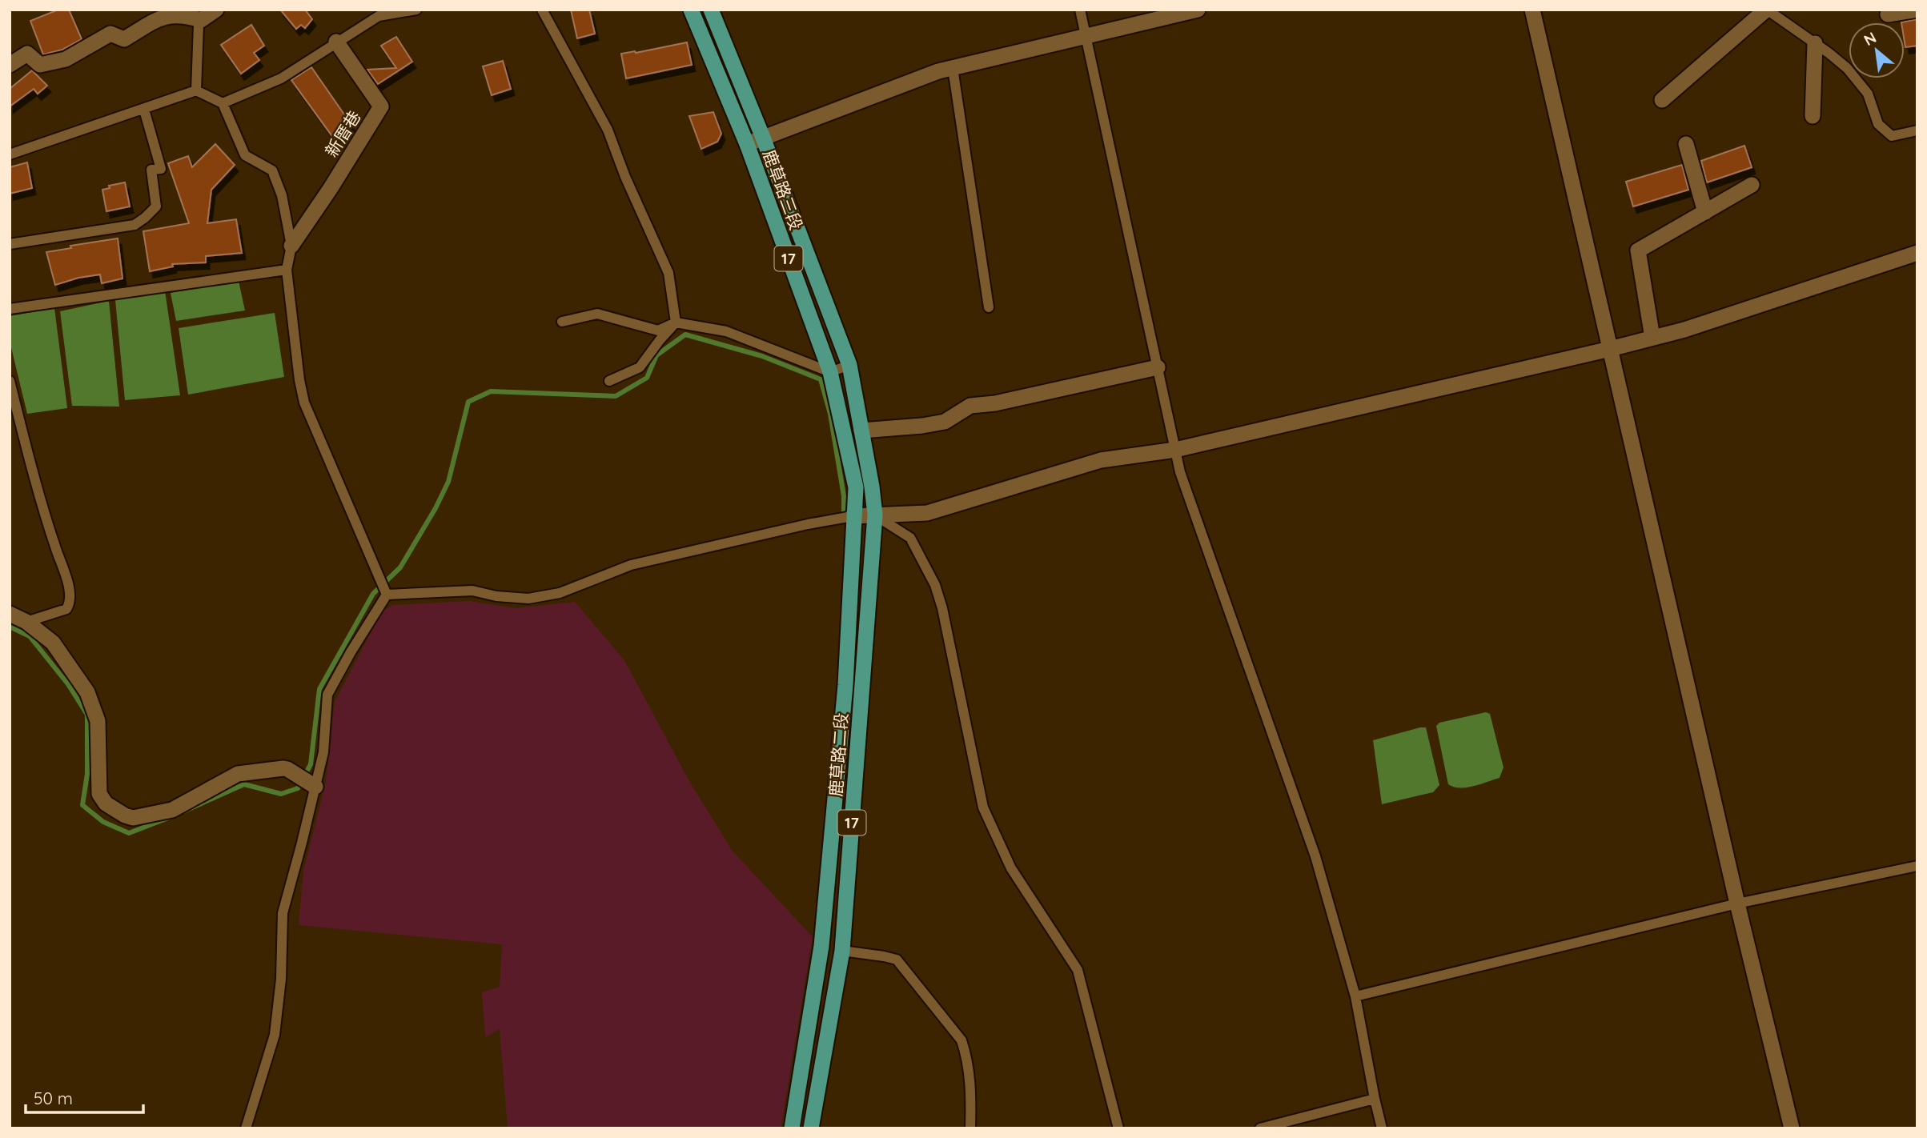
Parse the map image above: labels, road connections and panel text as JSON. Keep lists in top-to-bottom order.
{
  "streets": {
    "main road": ["鹿草路三段", "17", "鹿草路二段"],
    "street": ["新厝巷"]
  },
  "crossings": [
    ["鹿草路三段", "鹿草路二段"]
  ],
  "scale_bar": "50 m",
  "north": "top left"
}
